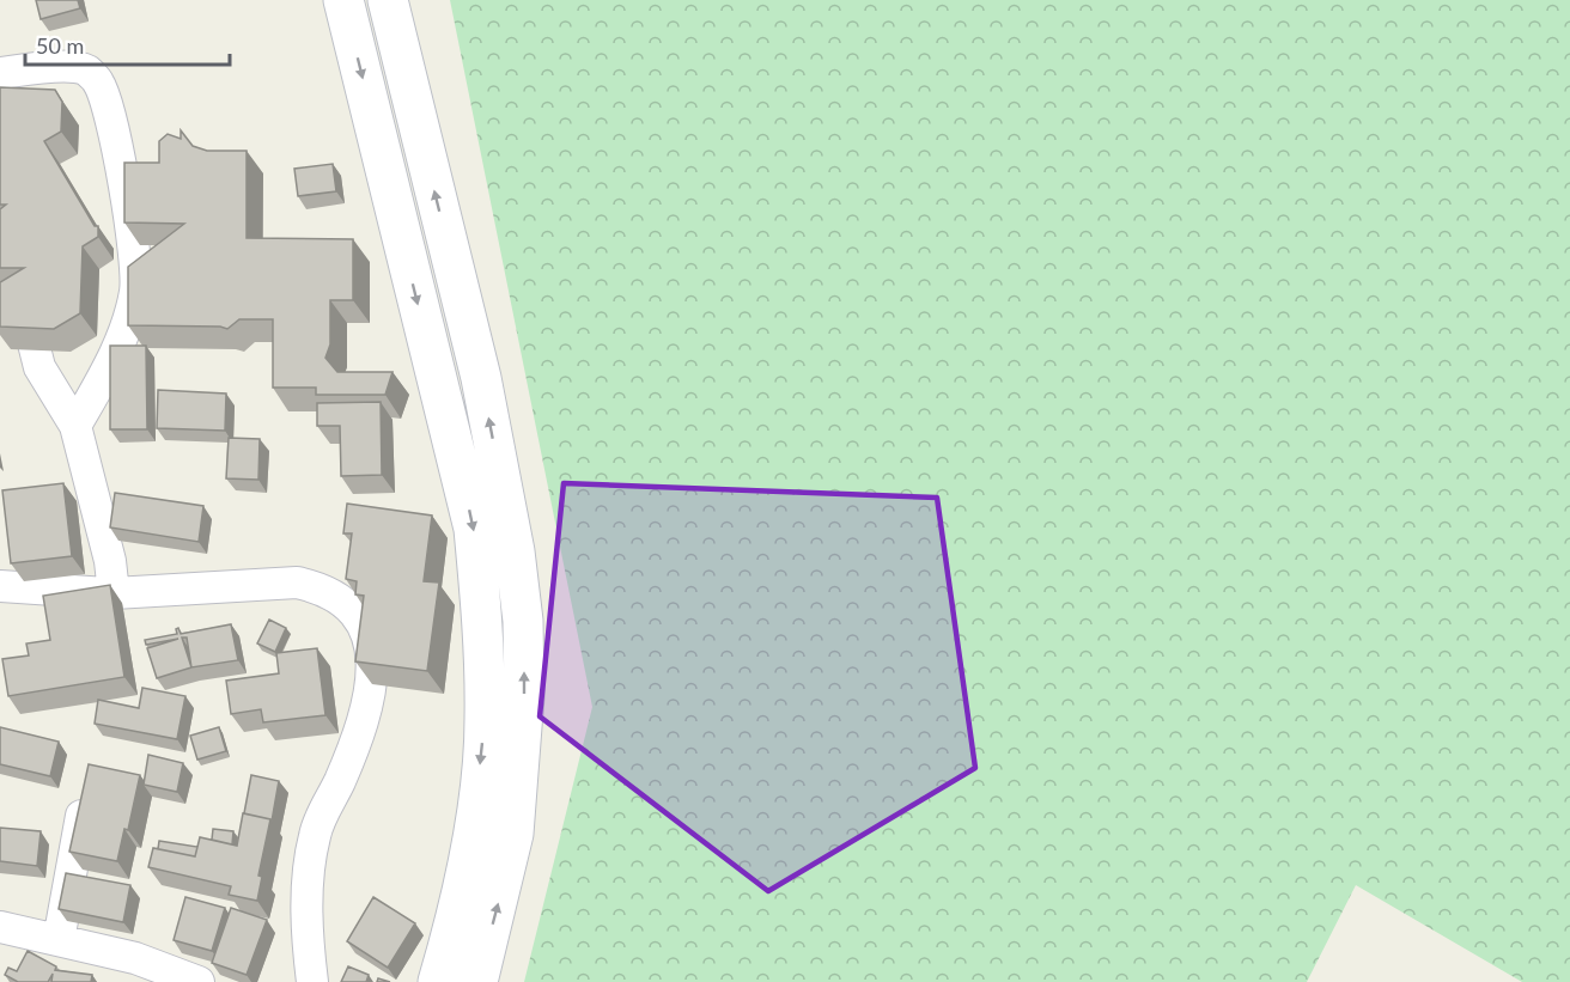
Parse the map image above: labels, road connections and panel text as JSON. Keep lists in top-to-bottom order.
{
  "scale_bar": "50 m"
}
